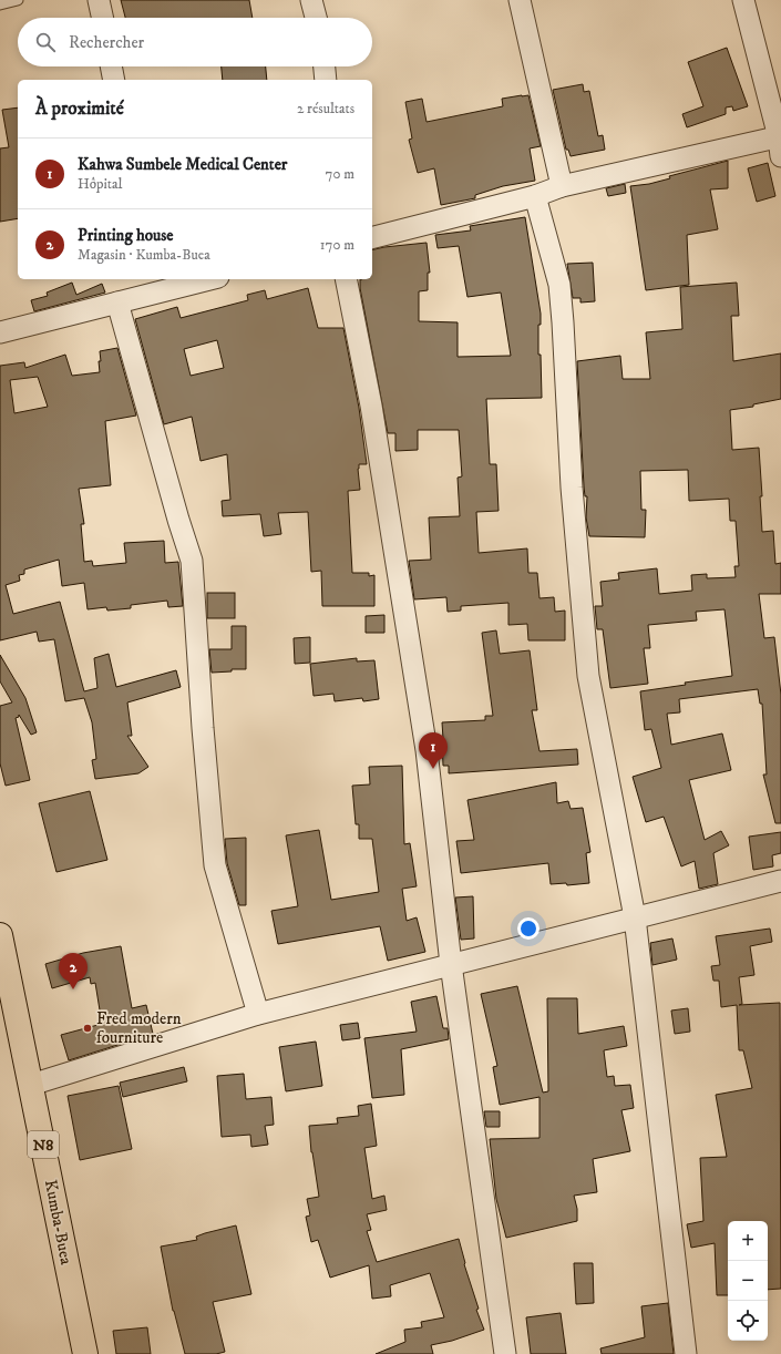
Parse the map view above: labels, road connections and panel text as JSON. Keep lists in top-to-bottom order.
{
  "streets": {
    "highway": ["N8", "Kumba-Buea"]
  },
  "places": ["Fred modern fourniture"],
  "page": {
    "search": "Rechercher",
    "heading": ["À proximité", "2 résultats"],
    "list": [
      {
        "mark": "1",
        "name": "Kahwa Sumbele Medical Center",
        "note": "Hôpital",
        "value": "70 m"
      },
      {
        "mark": "2",
        "name": "Printing house",
        "note": "Magasin · Kumba-Buea",
        "value": "170 m"
      }
    ],
    "pins": ["1", "2"],
    "map_buttons": ["+", "−"]
  }
}
